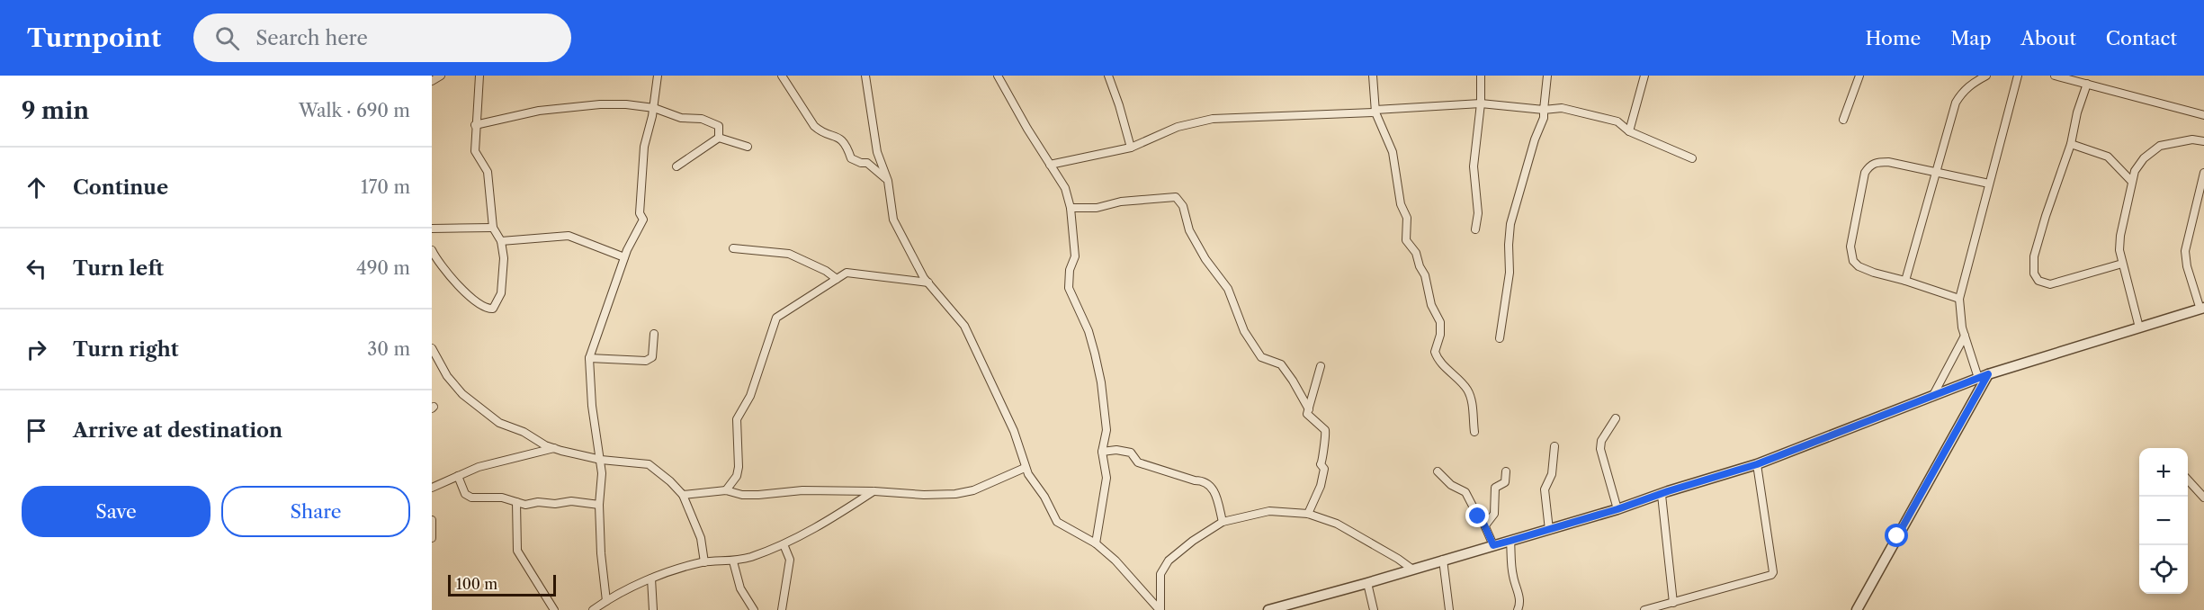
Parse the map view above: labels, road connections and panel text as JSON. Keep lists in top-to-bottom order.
{
  "scale_bar": "100 m",
  "page": {
    "header": "Turnpoint",
    "search": "Search here",
    "nav": [
      "Home",
      "Map",
      "About",
      "Contact"
    ],
    "heading": ["9 min", "Walk · 690 m"],
    "list": [
      ["Continue", "170 m"],
      ["Turn left", "490 m"],
      ["Turn right", "30 m"],
      "Arrive at destination"
    ],
    "map_buttons": ["+", "−"],
    "buttons": ["Save", "Share"],
    "scale": "100 m"
  }
}
